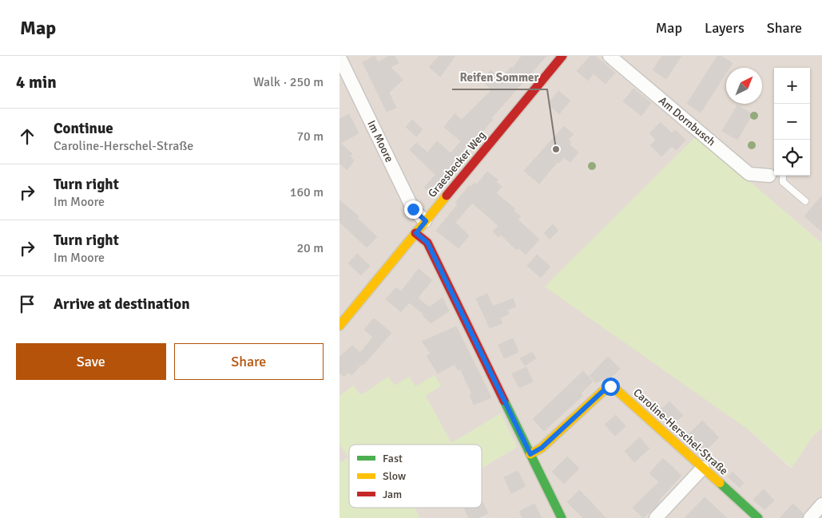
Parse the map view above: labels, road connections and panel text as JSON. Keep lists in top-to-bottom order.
{
  "streets": {
    "street": [
      "Am Dornbusch",
      "Im Moore",
      "Graesbecker Weg",
      "Caroline-Herschel-Straße"
    ]
  },
  "crossings": [
    ["Im Moore", "Graesbecker Weg"]
  ],
  "places": ["Reifen Sommer"],
  "legend": ["Fast", "Slow", "Jam"],
  "north": "top right",
  "page": {
    "header": "Map",
    "nav": ["Map", "Layers", "Share"],
    "heading": ["4 min", "Walk · 250 m"],
    "map_buttons": ["+", "−"],
    "list": [
      ["Continue", "Caroline-Herschel-Straße", "70 m"],
      ["Turn right", "Im Moore", "160 m"],
      ["Turn right", "Im Moore", "20 m"],
      "Arrive at destination"
    ],
    "buttons": ["Save", "Share"]
  }
}
